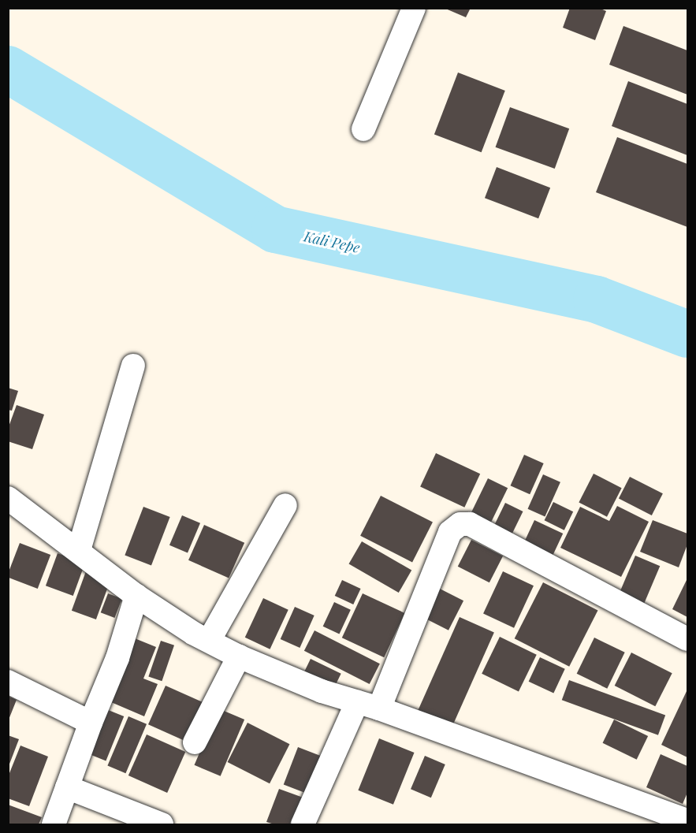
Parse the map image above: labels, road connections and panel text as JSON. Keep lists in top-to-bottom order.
{
  "water": ["Kali Pepe"]
}
